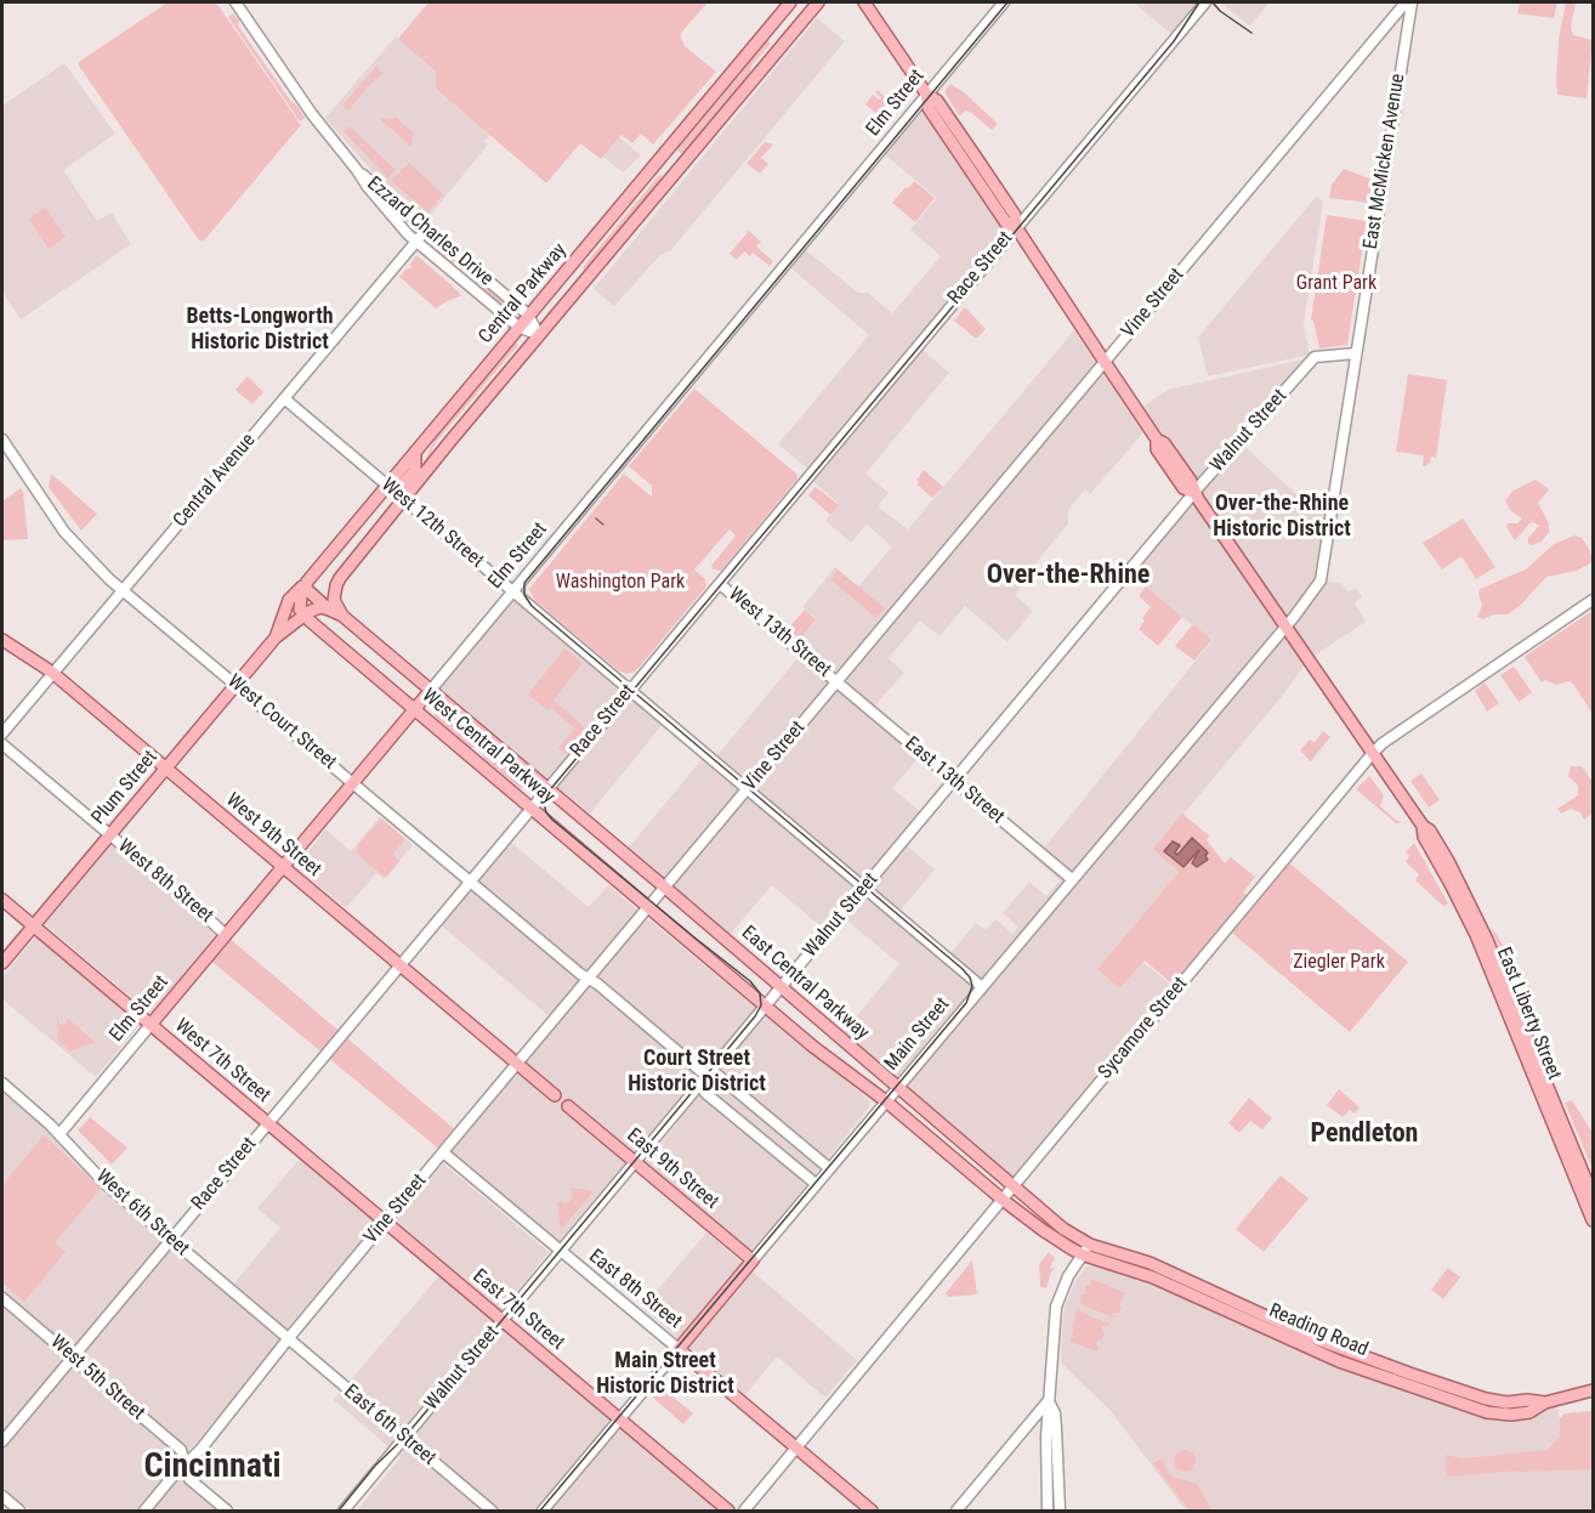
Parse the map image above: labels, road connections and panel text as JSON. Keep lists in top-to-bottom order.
{
  "streets": {
    "main road": [
      "Elm Street",
      "Central Parkway",
      "West Central Parkway",
      "Plum Street",
      "West 9th Street",
      "East Central Parkway",
      "East Liberty Street",
      "Main Street",
      "West 7th Street",
      "East 9th Street",
      "East 8th Street",
      "East 7th Street",
      "Reading Road"
    ],
    "street": [
      "East McMicken Avenue",
      "Ezzard Charles Drive",
      "Race Street",
      "Vine Street",
      "Walnut Street",
      "Central Avenue",
      "West 12th Street",
      "West 13th Street",
      "West Court Street",
      "East 13th Street",
      "West 8th Street",
      "Sycamore Street",
      "West 6th Street",
      "West 5th Street",
      "East 6th Street"
    ]
  },
  "crossings": [
    ["Elm Street", "West 12th Street"],
    ["Elm Street", "West Court Street"],
    ["Elm Street", "West Central Parkway"],
    ["Elm Street", "West 9th Street"],
    ["Elm Street", "West 8th Street"],
    ["Elm Street", "East Liberty Street"],
    ["Elm Street", "West 7th Street"],
    ["Elm Street", "West 6th Street"],
    ["East McMicken Avenue", "Walnut Street"],
    ["East McMicken Avenue", "Main Street"],
    ["Ezzard Charles Drive", "Central Parkway"],
    ["Ezzard Charles Drive", "Central Avenue"],
    ["Race Street", "West 12th Street"],
    ["Race Street", "West 13th Street"],
    ["Race Street", "West Court Street"],
    ["Race Street", "West Central Parkway"],
    ["Race Street", "West 9th Street"],
    ["Race Street", "East Liberty Street"],
    ["Race Street", "West 7th Street"],
    ["Race Street", "West 6th Street"],
    ["Race Street", "West 5th Street"],
    ["Central Parkway", "West 12th Street"],
    ["Central Parkway", "West Central Parkway"],
    ["Central Parkway", "Plum Street"],
    ["Vine Street", "West 12th Street"],
    ["Vine Street", "West 13th Street"],
    ["Vine Street", "West Court Street"],
    ["Vine Street", "West Central Parkway"],
    ["Vine Street", "East 13th Street"],
    ["Vine Street", "West 9th Street"],
    ["Vine Street", "East Central Parkway"],
    ["Vine Street", "East Liberty Street"],
    ["Vine Street", "West 7th Street"],
    ["Vine Street", "West 6th Street"],
    ["Vine Street", "East 8th Street"],
    ["Vine Street", "East 7th Street"],
    ["Vine Street", "West 5th Street"],
    ["Vine Street", "East 6th Street"],
    ["Walnut Street", "West 12th Street"],
    ["Walnut Street", "West Court Street"],
    ["Walnut Street", "East 13th Street"],
    ["Walnut Street", "East Central Parkway"],
    ["Walnut Street", "East Liberty Street"],
    ["Walnut Street", "East 9th Street"],
    ["Walnut Street", "East 8th Street"],
    ["Walnut Street", "East 7th Street"],
    ["Walnut Street", "East 6th Street"],
    ["Central Avenue", "West 12th Street"],
    ["Central Avenue", "West Court Street"],
    ["Central Avenue", "West 9th Street"],
    ["West 12th Street", "Main Street"],
    ["West 13th Street", "East 13th Street"],
    ["West Court Street", "Plum Street"],
    ["West Central Parkway", "East Central Parkway"],
    ["East 13th Street", "Main Street"],
    ["Plum Street", "West 9th Street"],
    ["Plum Street", "West 8th Street"],
    ["Plum Street", "West 7th Street"],
    ["East Central Parkway", "Sycamore Street"],
    ["East Central Parkway", "Main Street"],
    ["East Central Parkway", "Reading Road"],
    ["East Liberty Street", "Sycamore Street"],
    ["East Liberty Street", "Main Street"],
    ["Sycamore Street", "East 8th Street"],
    ["Main Street", "East 9th Street"],
    ["Main Street", "East 8th Street"],
    ["Main Street", "East 7th Street"],
    ["West 7th Street", "East 7th Street"],
    ["West 6th Street", "East 6th Street"]
  ],
  "districts": [
    "Betts-Longworth Historic District",
    "Over-the-Rhine Historic District",
    "Over-the-Rhine",
    "Court Street Historic District",
    "Pendleton",
    "Main Street Historic District",
    "Cincinnati"
  ],
  "parks": ["Grant Park", "Washington Park", "Ziegler Park"]
}
